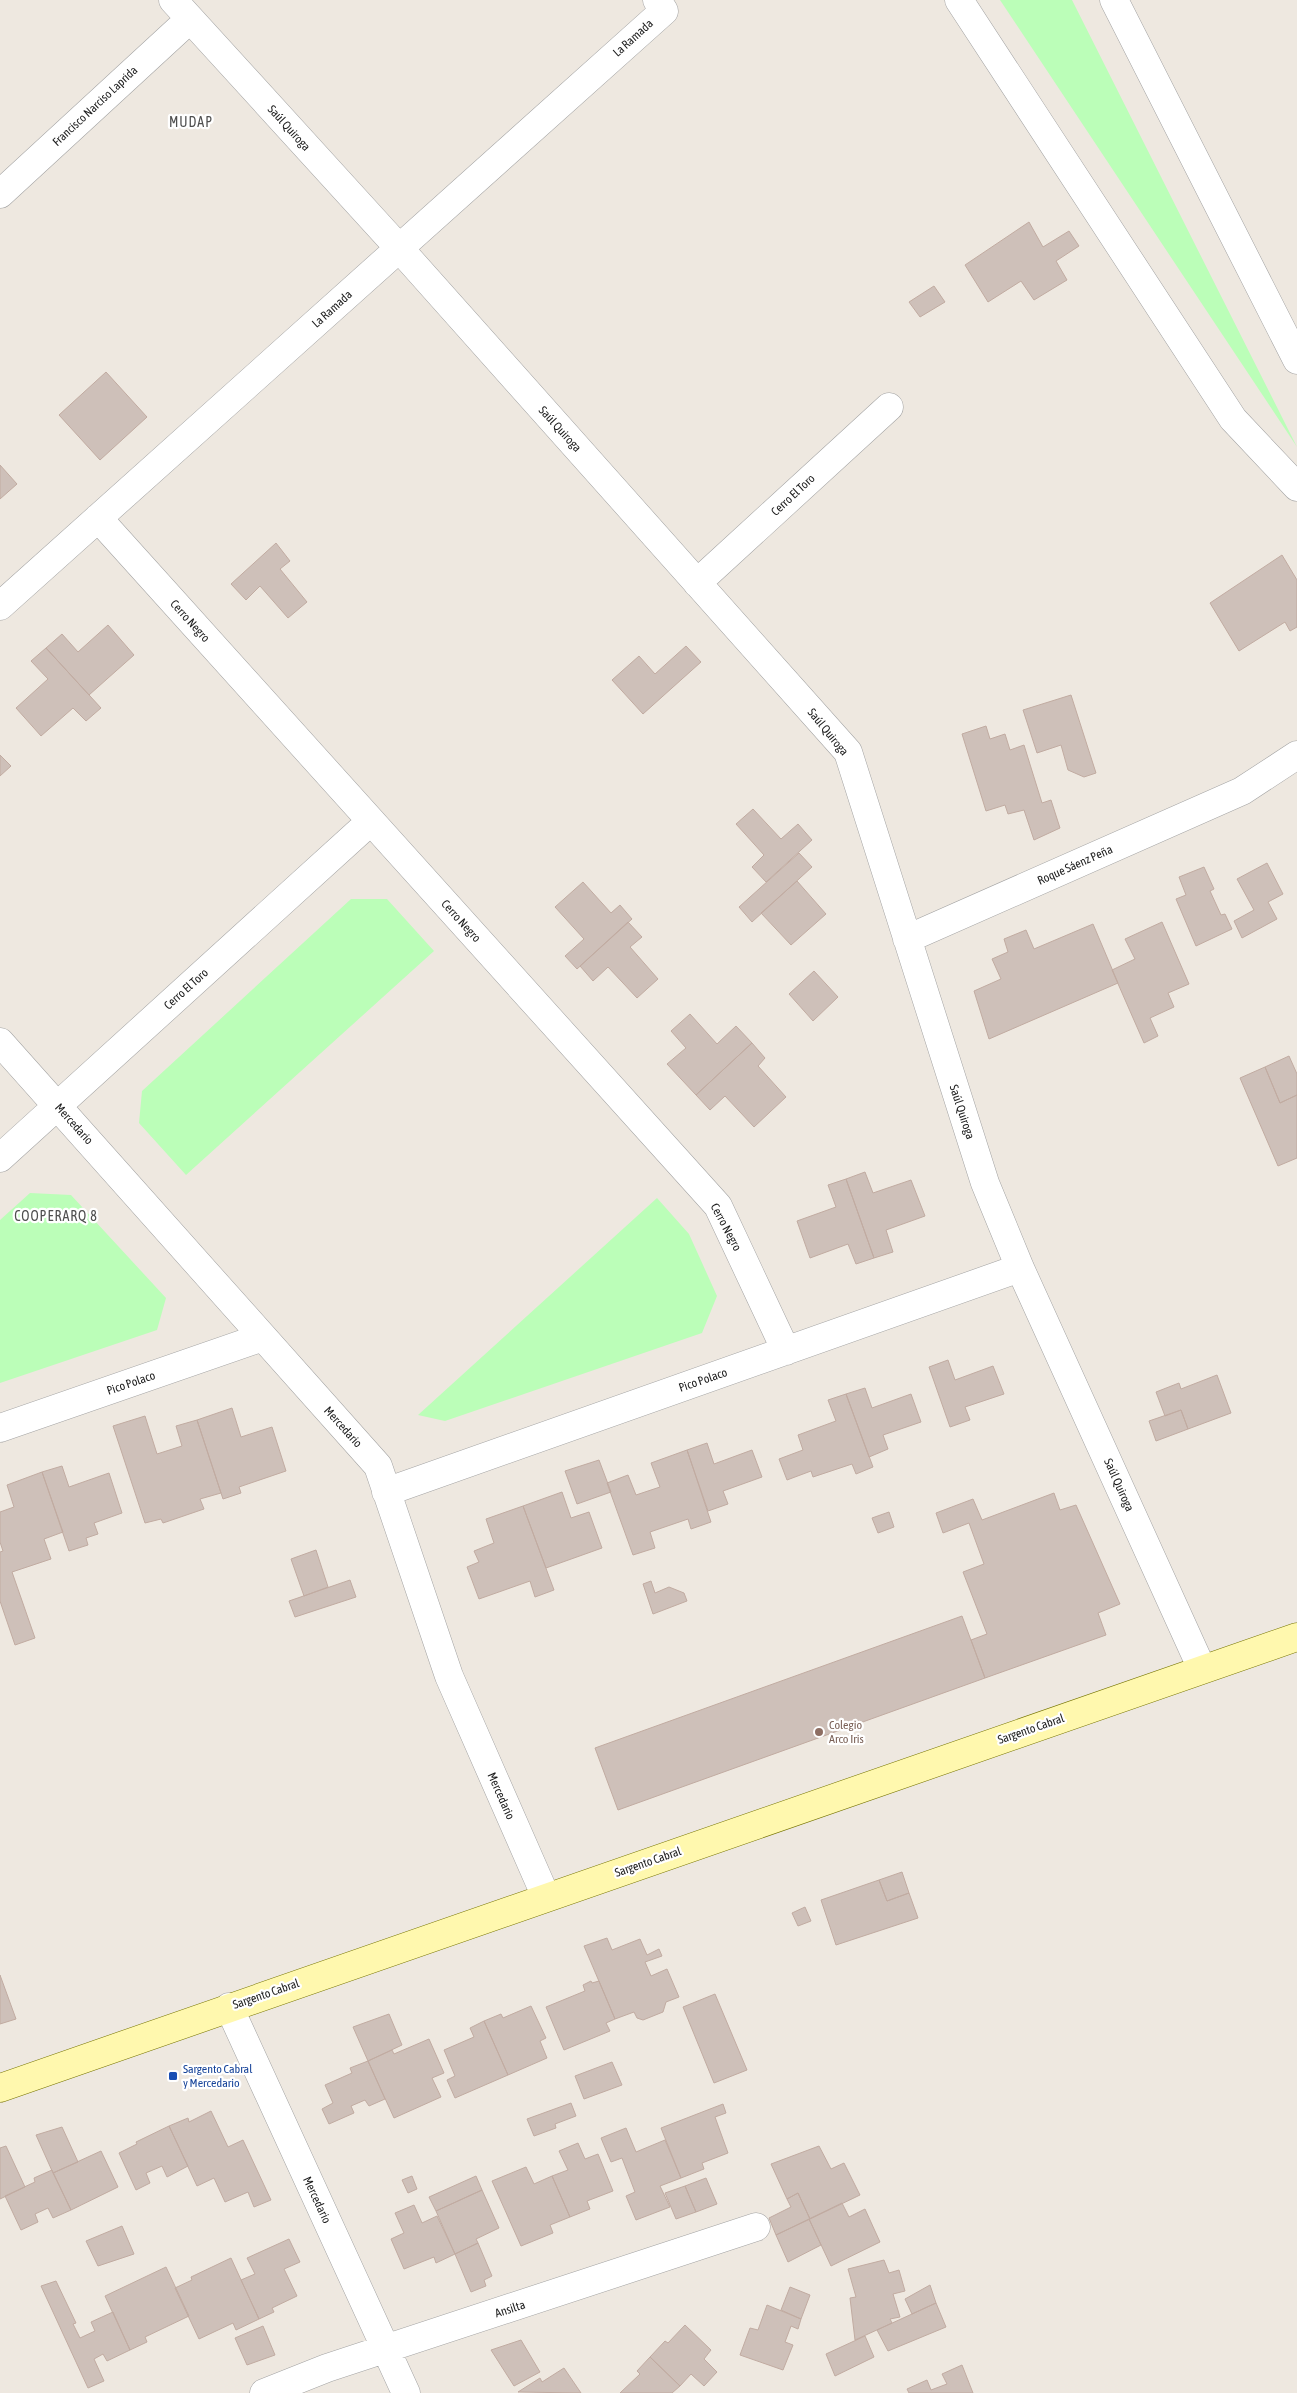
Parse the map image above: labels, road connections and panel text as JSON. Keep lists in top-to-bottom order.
{
  "streets": {
    "main road": ["Sargento Cabral"],
    "street": [
      "La Ramada",
      "Francisco Narciso Laprida",
      "Saúl Quiroga",
      "Cerro El Toro",
      "Cerro Negro",
      "Roque Sáenz Peña",
      "Mercedario",
      "Pico Polaco",
      "Ansilta"
    ]
  },
  "crossings": [
    ["La Ramada", "Saúl Quiroga"],
    ["La Ramada", "Cerro Negro"],
    ["Francisco Narciso Laprida", "Saúl Quiroga"],
    ["Saúl Quiroga", "Cerro El Toro"],
    ["Saúl Quiroga", "Roque Sáenz Peña"],
    ["Saúl Quiroga", "Pico Polaco"],
    ["Saúl Quiroga", "Sargento Cabral"],
    ["Cerro El Toro", "Cerro Negro"],
    ["Cerro El Toro", "Mercedario"],
    ["Cerro Negro", "Pico Polaco"],
    ["Mercedario", "Pico Polaco"],
    ["Mercedario", "Sargento Cabral"],
    ["Mercedario", "Ansilta"]
  ],
  "districts": ["MUDAP", "COOPERARQ 8"],
  "places": {
    "other": ["Colegio Arco Iris"],
    "transit": ["Sargento Cabral y Mercedario"]
  }
}
